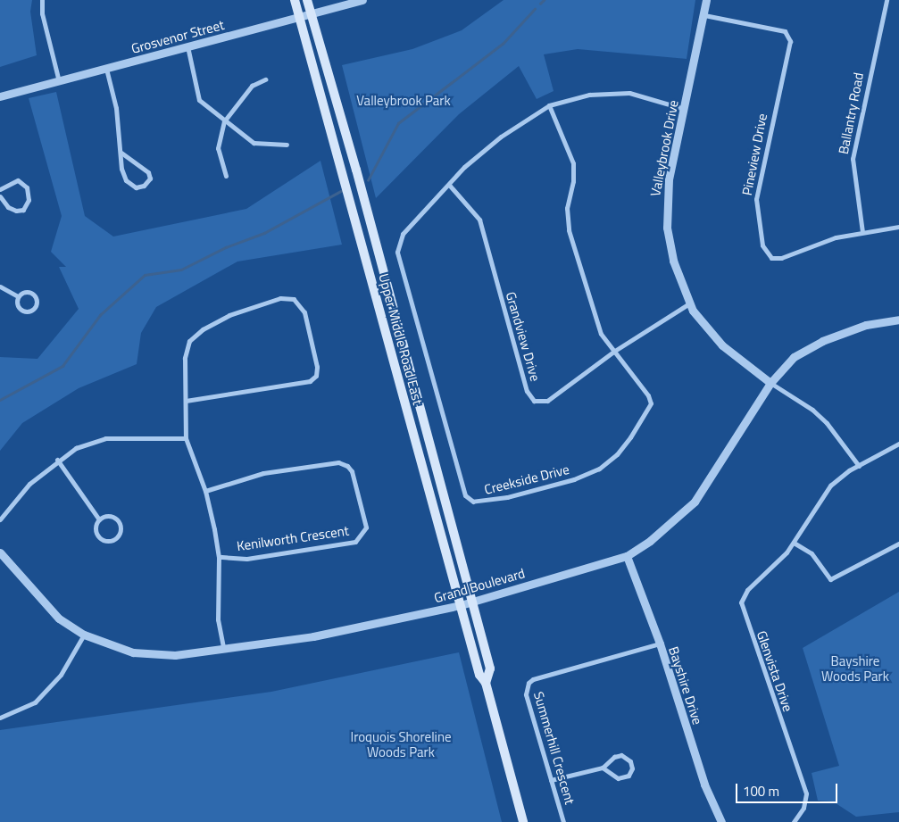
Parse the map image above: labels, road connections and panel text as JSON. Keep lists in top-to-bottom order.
{
  "streets": {
    "main road": ["Upper Middle Road East"],
    "street": [
      "Grosvenor Street",
      "Ballantry Road",
      "Valleybrook Drive",
      "Pineview Drive",
      "Grandview Drive",
      "Creekside Drive",
      "Kenilworth Crescent",
      "Grand Boulevard",
      "Glenvista Drive",
      "Bayshire Drive",
      "Summerhill Crescent"
    ]
  },
  "crossings": [
    ["Grosvenor Street", "Upper Middle Road East"],
    ["Ballantry Road", "Pineview Drive"],
    ["Valleybrook Drive", "Pineview Drive"],
    ["Valleybrook Drive", "Grandview Drive"],
    ["Valleybrook Drive", "Creekside Drive"],
    ["Valleybrook Drive", "Grand Boulevard"],
    ["Valleybrook Drive", "Glenvista Drive"],
    ["Grandview Drive", "Creekside Drive"],
    ["Upper Middle Road East", "Grand Boulevard"],
    ["Grand Boulevard", "Bayshire Drive"],
    ["Bayshire Drive", "Summerhill Crescent"]
  ],
  "parks": ["Valleybrook Park", "Bayshire Woods Park", "Iroquois Shoreline Woods Park"],
  "scale_bar": "100 m"
}
